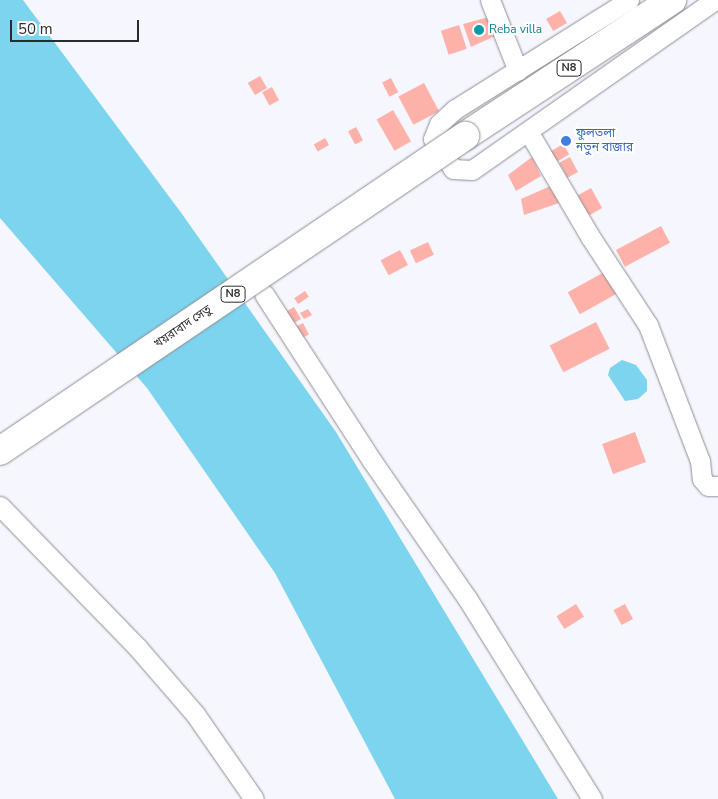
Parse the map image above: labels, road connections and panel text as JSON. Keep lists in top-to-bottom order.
{
  "streets": {
    "highway": ["N8", "খয়রাবাদ সেতু"]
  },
  "places": ["Reba villa", "ফুলতলা নতুন বাজার"],
  "scale_bar": "50 m"
}
